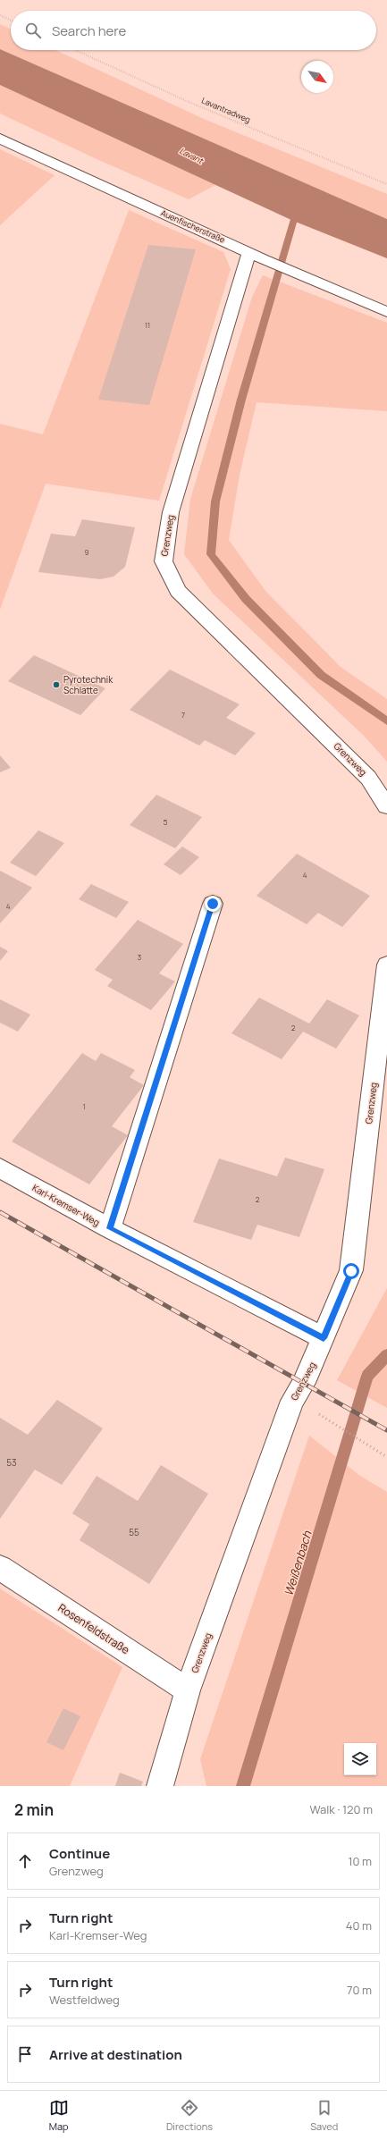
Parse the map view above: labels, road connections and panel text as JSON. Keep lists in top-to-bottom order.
{
  "streets": {
    "street": [
      "Auenfischerstraße",
      "Grenzweg",
      "Karl-Kremser-Weg",
      "Rosenfeldstraße"
    ],
    "path": ["Lavantradweg"]
  },
  "crossings": [
    ["Auenfischerstraße", "Grenzweg"],
    ["Grenzweg", "Karl-Kremser-Weg"],
    ["Grenzweg", "Rosenfeldstraße"]
  ],
  "water": ["Lavant", "Weißenbach"],
  "places": ["Pyrotechnik Schlatte"],
  "house_numbers": [
    "11",
    "9",
    "7",
    "5",
    "4",
    "4",
    "3",
    "2",
    "1",
    "2",
    "53",
    "55"
  ],
  "north": "bottom right",
  "page": {
    "search": "Search here",
    "heading": ["2 min", "Walk · 120 m"],
    "list": [
      ["Continue", "Grenzweg", "10 m"],
      ["Turn right", "Karl-Kremser-Weg", "40 m"],
      ["Turn right", "Westfeldweg", "70 m"],
      "Arrive at destination"
    ],
    "nav": ["Map", "Directions", "Saved"]
  }
}
